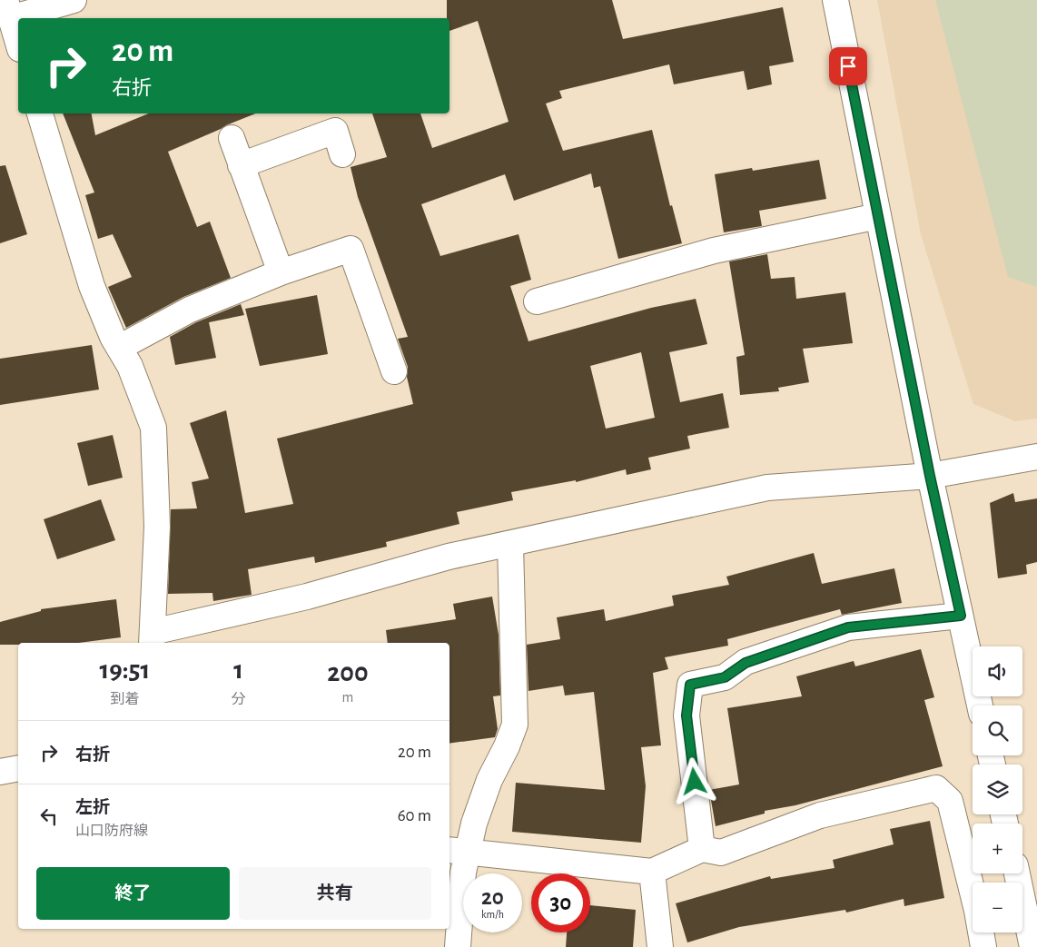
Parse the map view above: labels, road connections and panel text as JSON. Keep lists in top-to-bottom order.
{
  "page": {
    "turn": ["20 m", "右折"],
    "eta": [
      "19:51",
      "到着",
      "1",
      "分",
      "200",
      "m"
    ],
    "map_buttons": ["+", "−"],
    "list": [
      {
        "name": "右折",
        "value": "20 m"
      },
      {
        "name": "左折",
        "note": "山口防府線",
        "value": "60 m"
      }
    ],
    "buttons": ["終了", "共有"],
    "speed": "20 km/h",
    "limit": "30"
  }
}
